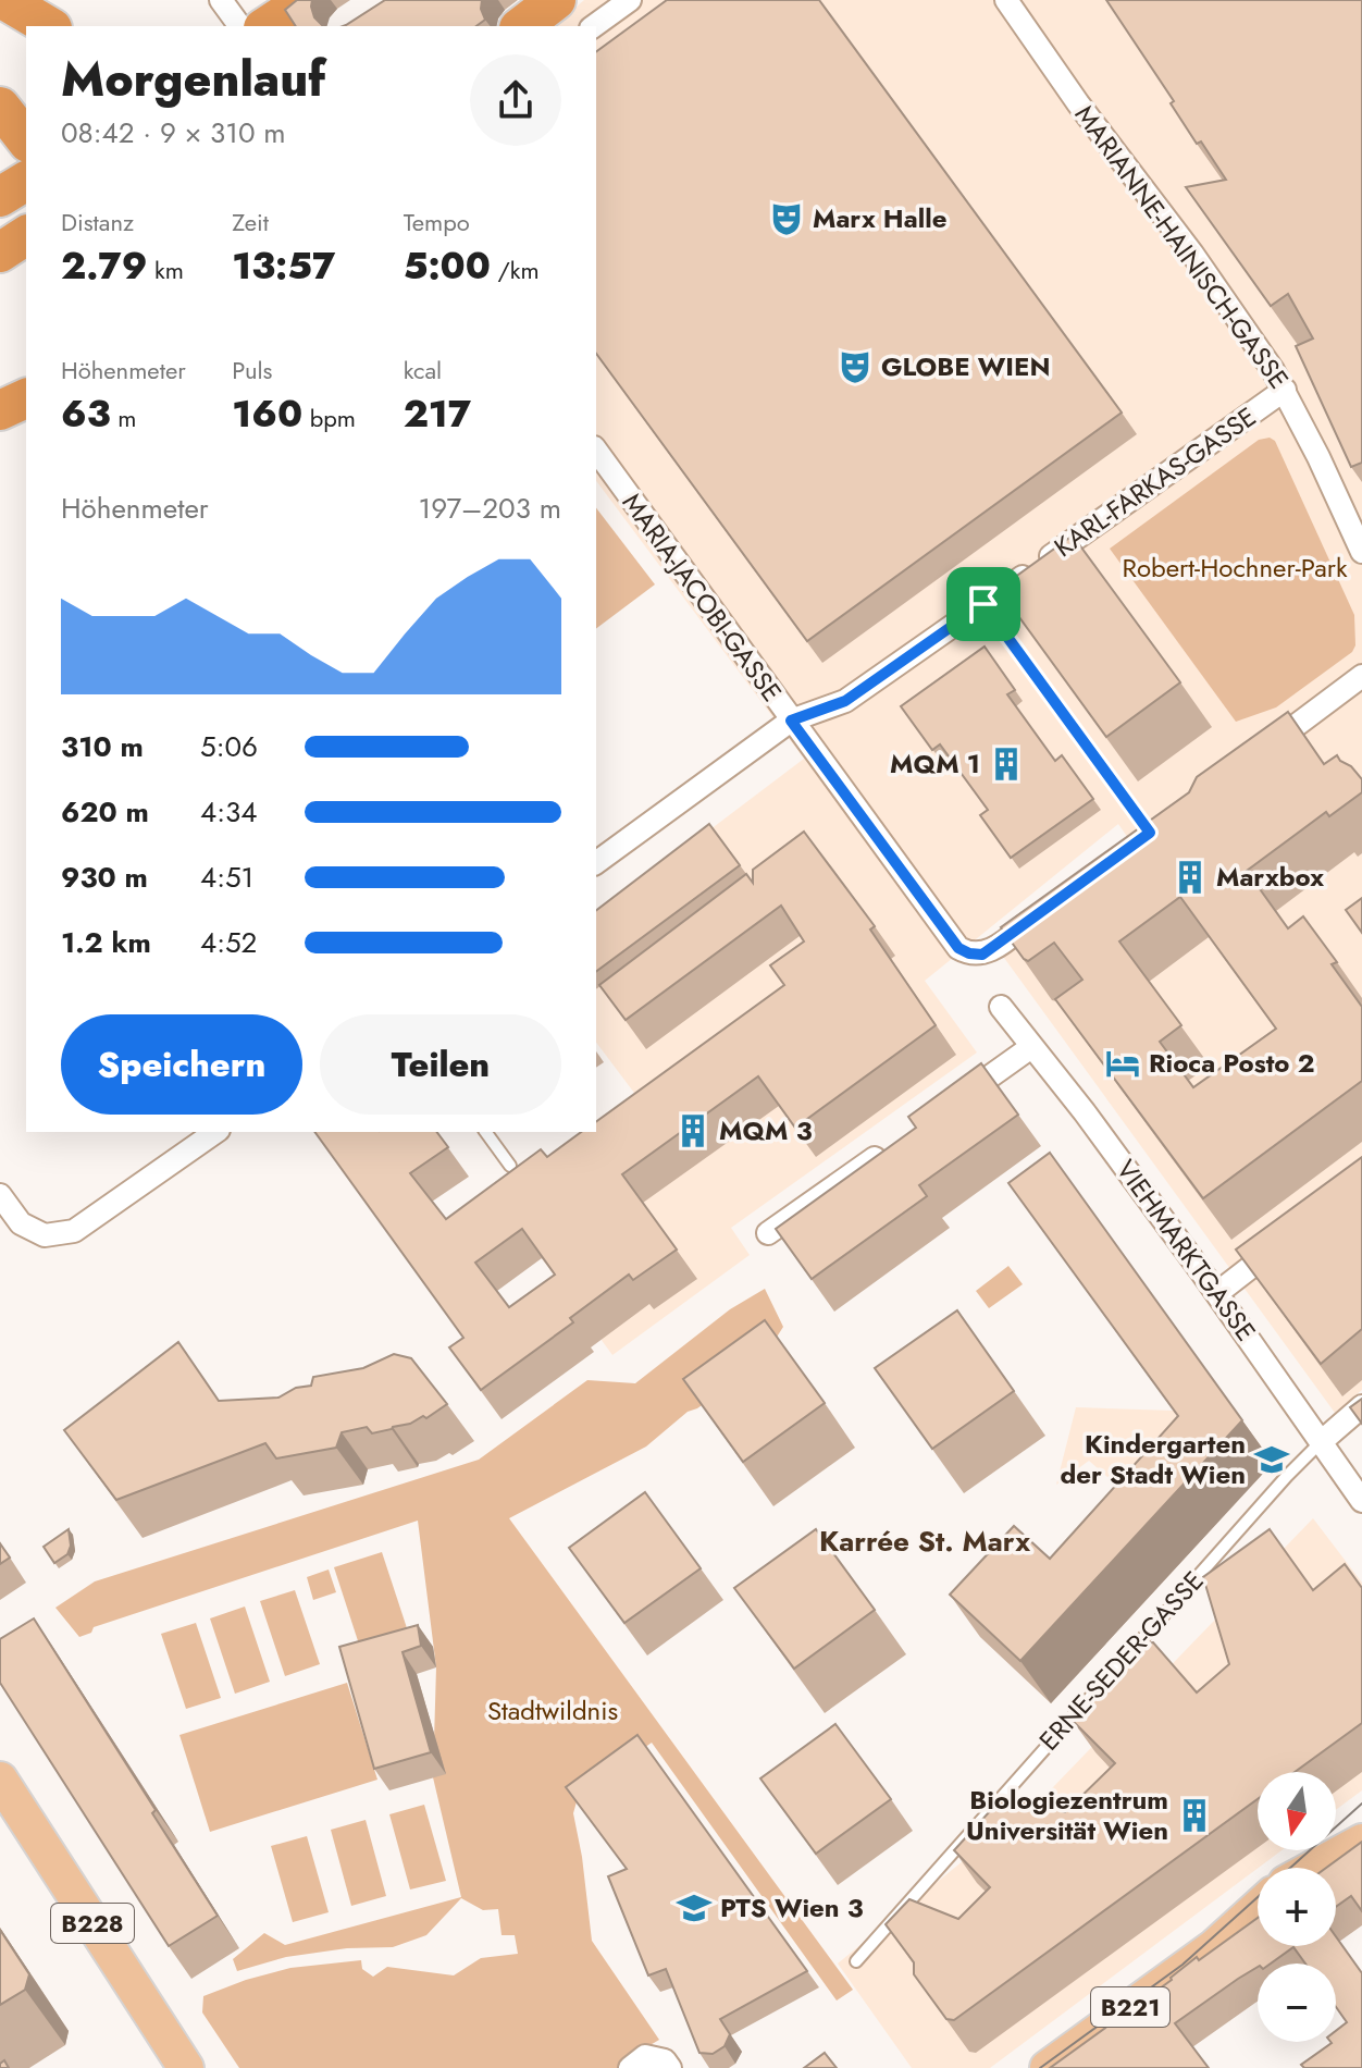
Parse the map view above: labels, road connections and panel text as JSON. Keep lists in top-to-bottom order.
{
  "streets": {
    "main road": ["B228", "B221"],
    "street": [
      "MARIANNE-HAINISCH-GASSE",
      "KARL-FARKAS-GASSE",
      "MARIA-JACOBI-GASSE",
      "VIEHMARKTGASSE"
    ],
    "lane": ["ERNE-SEDER-GASSE"]
  },
  "crossings": [
    ["MARIANNE-HAINISCH-GASSE", "KARL-FARKAS-GASSE"],
    ["KARL-FARKAS-GASSE", "MARIA-JACOBI-GASSE"],
    ["VIEHMARKTGASSE", "ERNE-SEDER-GASSE"]
  ],
  "districts": ["Karrée St. Marx"],
  "parks": ["Robert-Hochner-Park", "Stadtwildnis"],
  "places": {
    "theatre": ["Marx Halle", "GLOBE WIEN"],
    "building": [
      "MQM 1",
      "Marxbox",
      "MQM 3",
      "Biologiezentrum Universität Wien"
    ],
    "hotel": ["Rioca Posto 2"],
    "school or university": ["Kindergarten der Stadt Wien", "PTS Wien 3"]
  },
  "north": "bottom",
  "page": {
    "heading": ["Morgenlauf", "08:42 · 9 × 310 m"],
    "stats": [
      ["Distanz", "2.79 km"],
      ["Zeit", "13:57"],
      ["Tempo", "5:00 /km"],
      ["Höhenmeter", "63 m"],
      ["Puls", "160 bpm"],
      ["kcal", "217"]
    ],
    "chart": ["Höhenmeter", "197–203 m"],
    "list": [
      {
        "name": "310 m",
        "note": "5:06"
      },
      {
        "name": "620 m",
        "note": "4:34"
      },
      {
        "name": "930 m",
        "note": "4:51"
      },
      {
        "name": "1.2 km",
        "note": "4:52"
      }
    ],
    "buttons": ["Speichern", "Teilen"],
    "map_buttons": ["+", "−"]
  }
}
